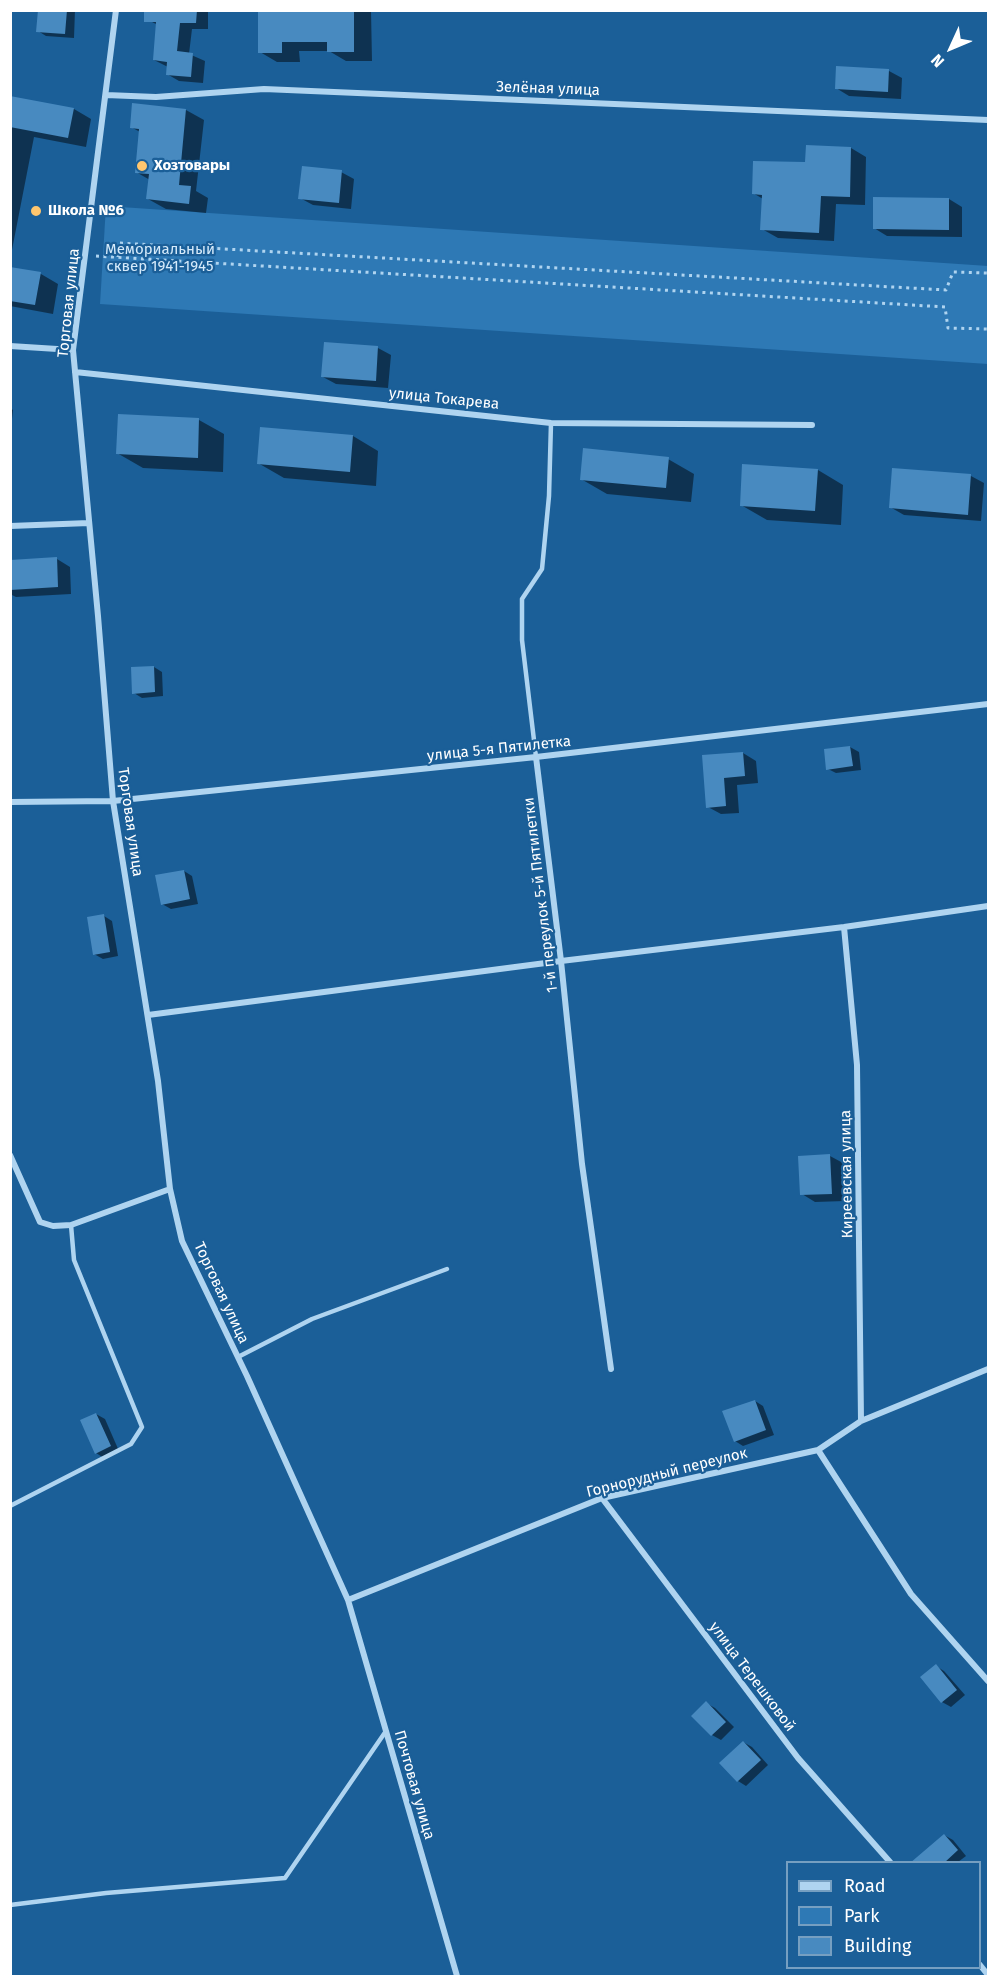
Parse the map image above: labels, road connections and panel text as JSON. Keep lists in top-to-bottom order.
{
  "streets": {
    "street": [
      "Зелёная улица",
      "Торговая улица",
      "улица Токарева",
      "улица 5-я Пятилетка",
      "1-й переулок 5-й Пятилетки",
      "Киреевская улица",
      "Горнорудный переулок",
      "улица Терешковой",
      "Почтовая улица"
    ]
  },
  "crossings": [
    ["Зелёная улица", "Торговая улица"],
    ["Торговая улица", "улица Токарева"],
    ["Торговая улица", "улица 5-я Пятилетка"],
    ["Торговая улица", "Горнорудный переулок"],
    ["Торговая улица", "Почтовая улица"],
    ["улица Токарева", "1-й переулок 5-й Пятилетки"],
    ["улица 5-я Пятилетка", "1-й переулок 5-й Пятилетки"],
    ["Киреевская улица", "Горнорудный переулок"],
    ["Горнорудный переулок", "улица Терешковой"],
    ["Горнорудный переулок", "Почтовая улица"]
  ],
  "parks": ["Мемориальный сквер 1941-1945"],
  "places": ["Хозтовары", "Школа №6"],
  "legend": ["Road", "Park", "Building"],
  "north": "bottom left"
}
